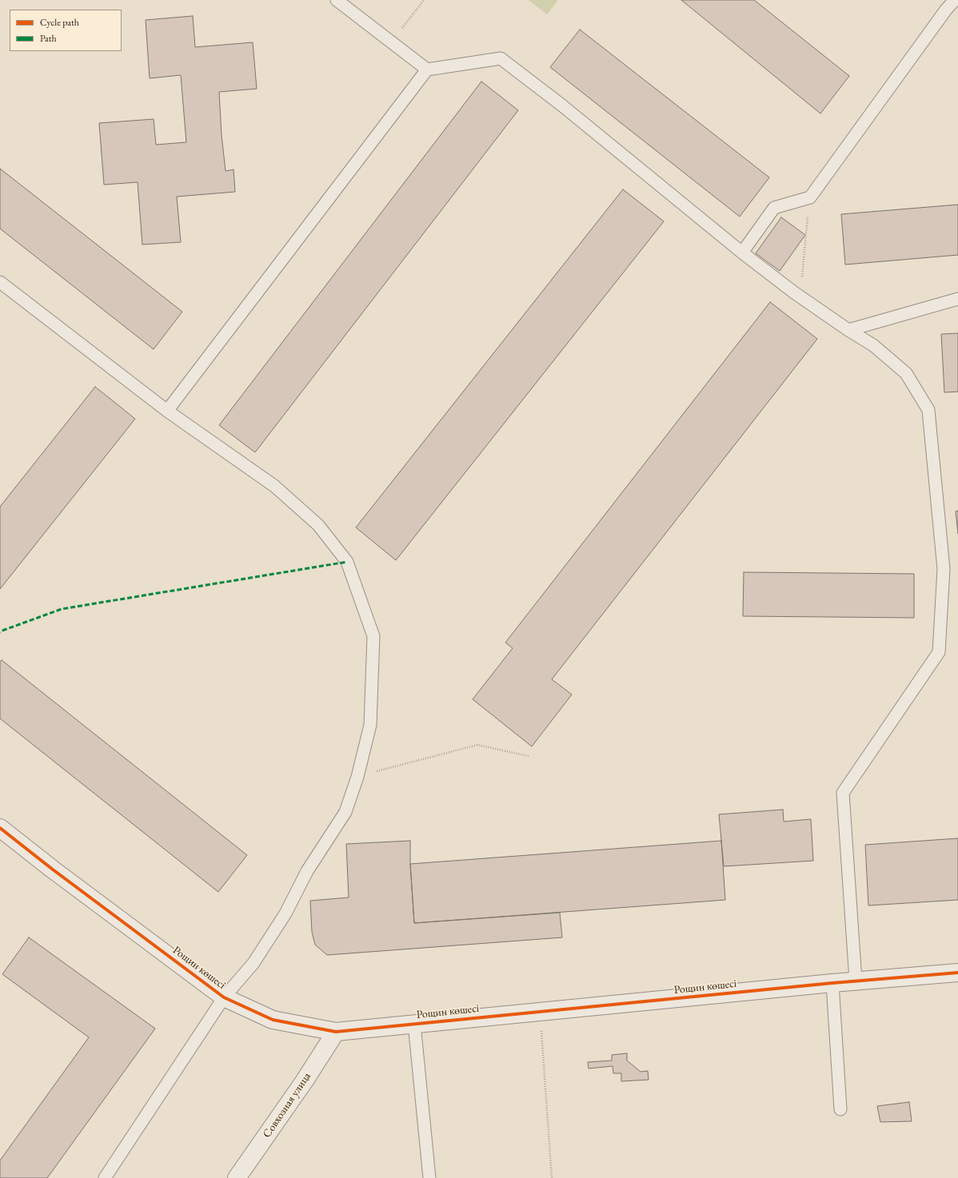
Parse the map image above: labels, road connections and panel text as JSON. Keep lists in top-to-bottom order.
{
  "streets": {
    "street": ["Рощин көшесі", "Совхозная улица"]
  },
  "crossings": [
    ["Рощин көшесі", "Совхозная улица"]
  ],
  "legend": ["Cycle path", "Path"]
}
